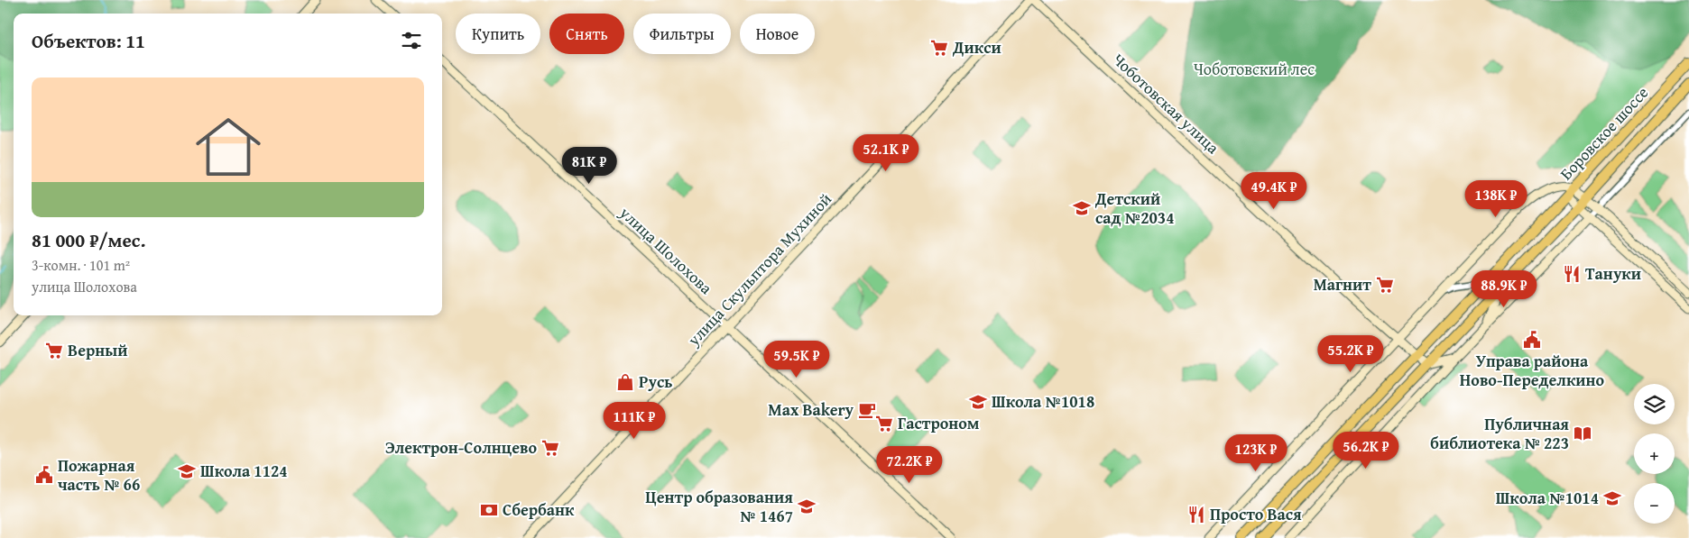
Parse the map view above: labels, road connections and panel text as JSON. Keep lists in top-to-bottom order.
{
  "streets": {
    "main road": ["Боровское шоссе"],
    "street": ["Чоботовская улица", "улица Шолохова", "улица Скульптора Мухиной"]
  },
  "crossings": [
    ["Чоботовская улица", "Боровское шоссе"],
    ["улица Шолохова", "улица Скульптора Мухиной"]
  ],
  "parks": ["Чоботовский лес"],
  "places": {
    "supermarket": [
      "Дикси",
      "Магнит",
      "Верный",
      "Гастроном",
      "Электрон-Солнцево"
    ],
    "school or university": [
      "Детский сад №2034",
      "Школа №1018",
      "Школа 1124",
      "Школа №1014",
      "Центр образования № 1467"
    ],
    "restaurant": ["Тануки", "Просто Вася"],
    "public building": ["Управа района Ново-Переделкино", "Пожарная часть № 66"],
    "shop": ["Русь"],
    "cafe": ["Max Bakery"],
    "library": ["Публичная библиотека № 223"],
    "bank": ["Сбербанк"]
  },
  "page": {
    "chip": [
      "Купить",
      "Снять",
      "Фильтры",
      "Новое"
    ],
    "heading": "Объектов: 11",
    "list": [
      {
        "name": "81 000 ₽/мес.",
        "note": "3-комн. · 101 m² · улица Шолохова"
      }
    ],
    "price": [
      "52.1K ₽",
      "81K ₽",
      "49.4K ₽",
      "138K ₽",
      "88.9K ₽",
      "55.2K ₽",
      "59.5K ₽",
      "111K ₽",
      "56.2K ₽",
      "123K ₽",
      "72.2K ₽"
    ],
    "map_buttons": ["+", "−"]
  }
}
